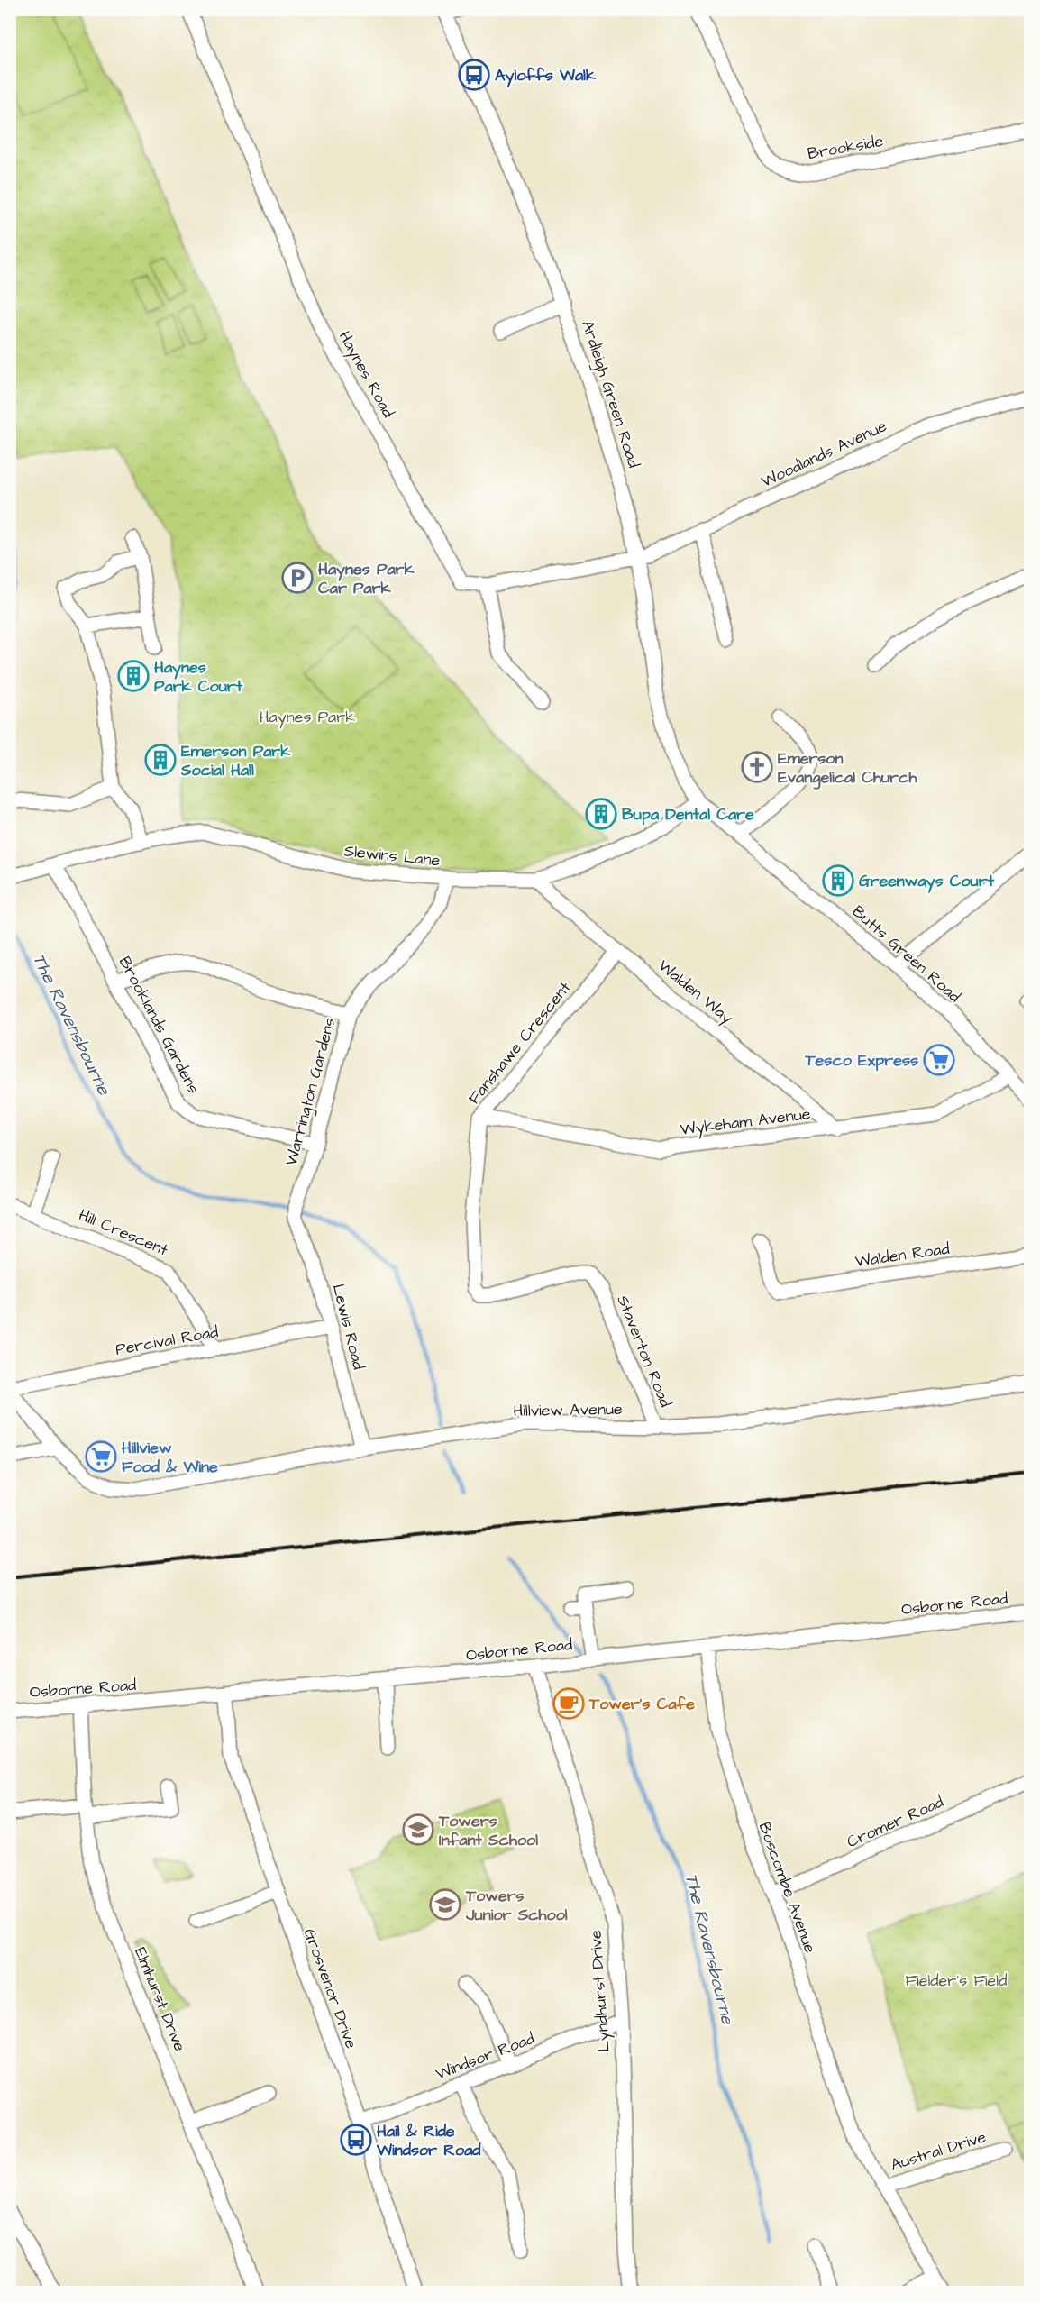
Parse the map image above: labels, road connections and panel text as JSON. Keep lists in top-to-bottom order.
{
  "streets": {
    "street": [
      "Brookside",
      "Haynes Road",
      "Ardleigh Green Road",
      "Woodlands Avenue",
      "Slewins Lane",
      "Butts Green Road",
      "Walden Way",
      "Brooklands Gardens",
      "Fanshawe Crescent",
      "Warrington Gardens",
      "Wykeham Avenue",
      "Hill Crescent",
      "Walden Road",
      "Lewis Road",
      "Percival Road",
      "Staverton Road",
      "Hillview Avenue",
      "Osborne Road",
      "Cromer Road",
      "Boscombe Avenue",
      "Grosvenor Drive",
      "Lyndhurst Drive",
      "Elmhurst Drive",
      "Windsor Road",
      "Austral Drive"
    ]
  },
  "crossings": [
    ["Haynes Road", "Ardleigh Green Road"],
    ["Haynes Road", "Woodlands Avenue"],
    ["Ardleigh Green Road", "Woodlands Avenue"],
    ["Ardleigh Green Road", "Slewins Lane"],
    ["Ardleigh Green Road", "Butts Green Road"],
    ["Slewins Lane", "Butts Green Road"],
    ["Slewins Lane", "Walden Way"],
    ["Slewins Lane", "Brooklands Gardens"],
    ["Slewins Lane", "Warrington Gardens"],
    ["Butts Green Road", "Wykeham Avenue"],
    ["Walden Way", "Fanshawe Crescent"],
    ["Walden Way", "Wykeham Avenue"],
    ["Brooklands Gardens", "Warrington Gardens"],
    ["Fanshawe Crescent", "Wykeham Avenue"],
    ["Fanshawe Crescent", "Staverton Road"],
    ["Warrington Gardens", "Lewis Road"],
    ["Hill Crescent", "Percival Road"],
    ["Lewis Road", "Percival Road"],
    ["Lewis Road", "Hillview Avenue"],
    ["Percival Road", "Hillview Avenue"],
    ["Staverton Road", "Hillview Avenue"],
    ["Osborne Road", "Boscombe Avenue"],
    ["Osborne Road", "Grosvenor Drive"],
    ["Osborne Road", "Lyndhurst Drive"],
    ["Osborne Road", "Elmhurst Drive"],
    ["Cromer Road", "Boscombe Avenue"],
    ["Boscombe Avenue", "Austral Drive"],
    ["Grosvenor Drive", "Windsor Road"],
    ["Lyndhurst Drive", "Windsor Road"]
  ],
  "water": ["The Ravensbourne"],
  "parks": ["Haynes Park", "Fielder's Field"],
  "places": {
    "bus stop": ["Ayloffs Walk", "Hail & Ride Windsor Road"],
    "parking": ["Haynes Park Car Park"],
    "building": [
      "Haynes Park Court",
      "Emerson Park Social Hall",
      "Bupa Dental Care",
      "Greenways Court"
    ],
    "church": ["Emerson Evangelical Church"],
    "supermarket": ["Tesco Express", "Hillview Food & Wine"],
    "cafe": ["Tower's Cafe"],
    "school or university": ["Towers Infant School", "Towers Junior School"]
  }
}
